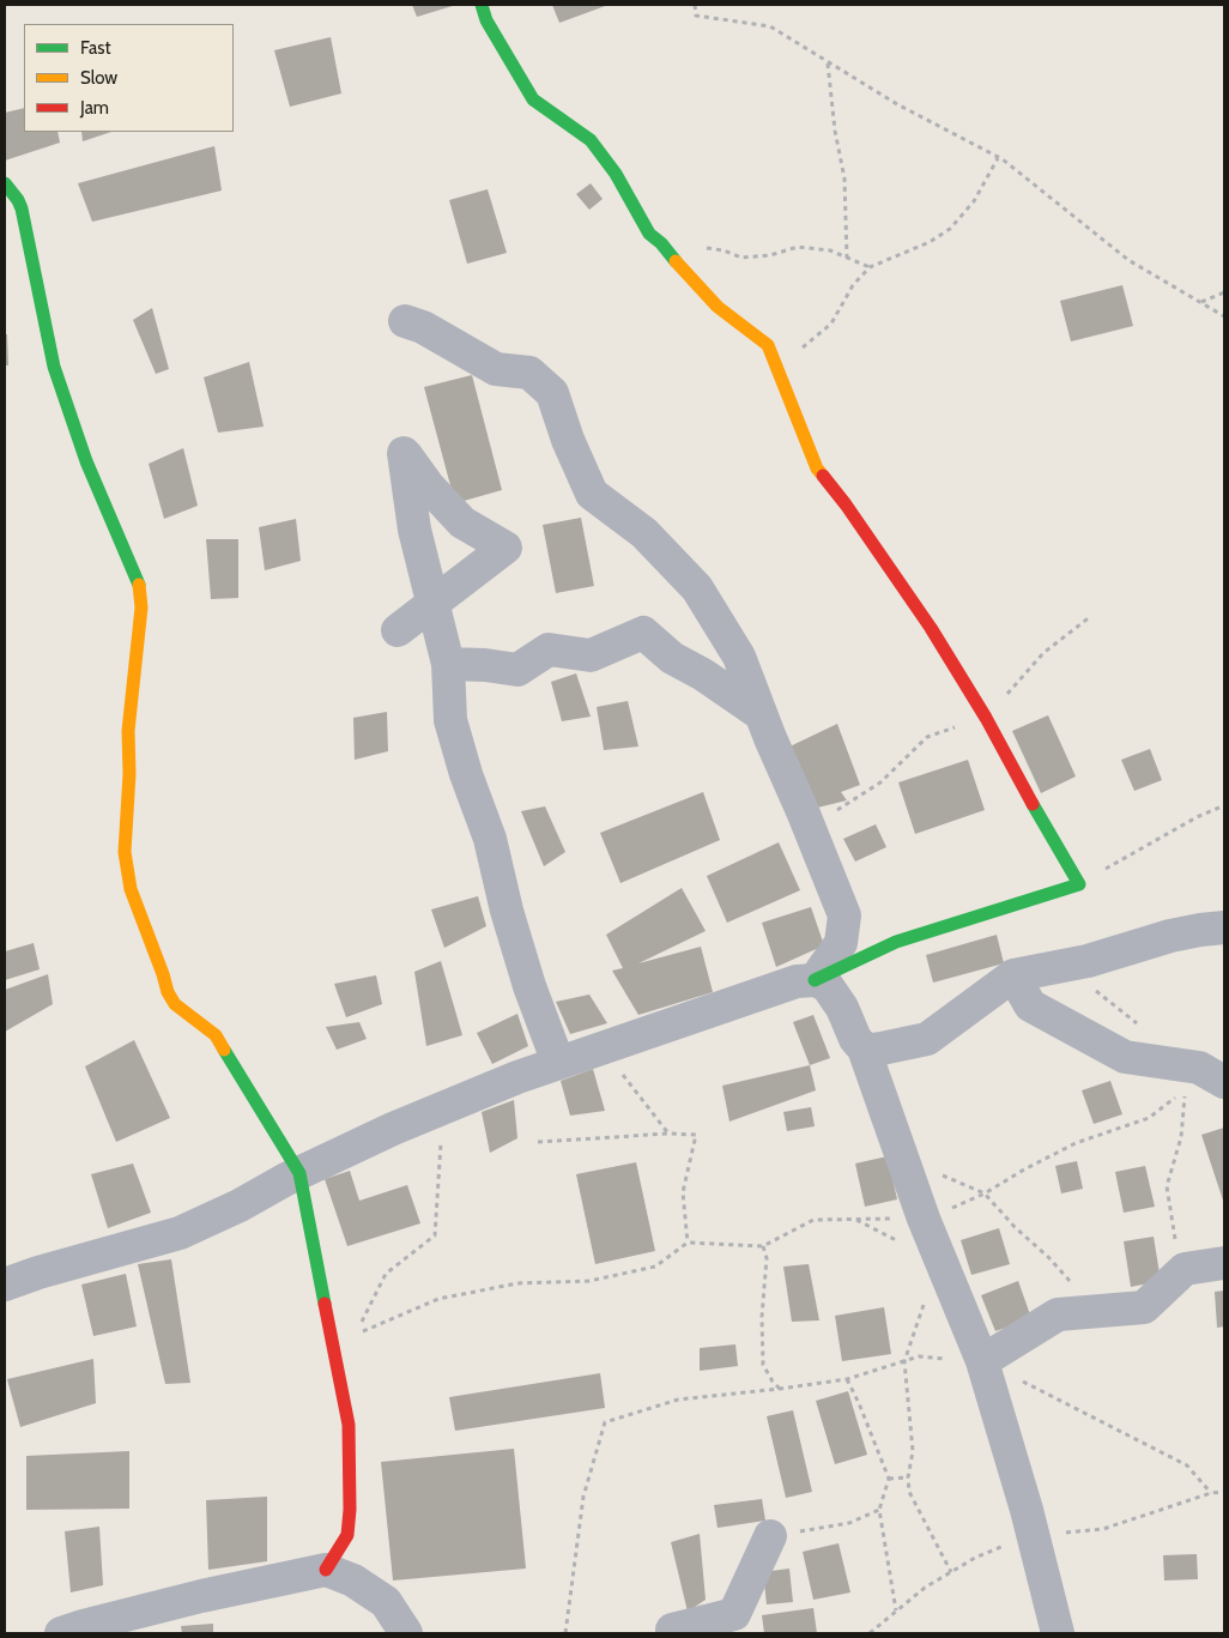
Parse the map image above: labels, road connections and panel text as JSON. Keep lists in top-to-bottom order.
{
  "legend": ["Fast", "Slow", "Jam"]
}
